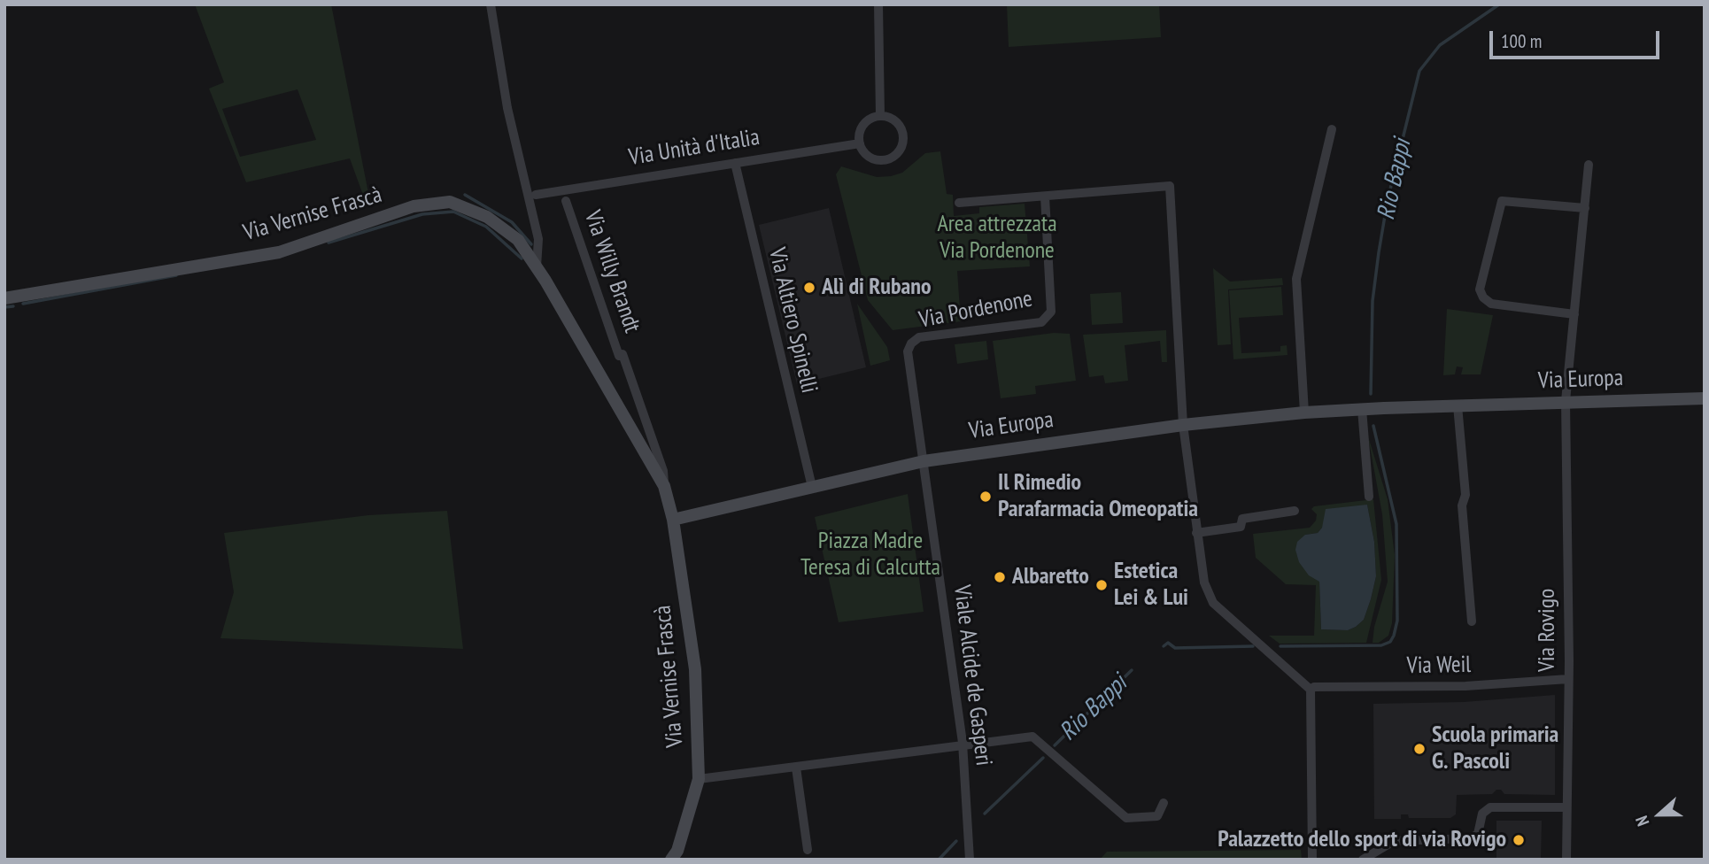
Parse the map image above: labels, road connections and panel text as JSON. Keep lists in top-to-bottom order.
{
  "streets": {
    "street": [
      "Via Unità d'Italia",
      "Via Vernise Frascà",
      "Via Willy Brandt",
      "Via Pordenone",
      "Via Altiero Spinelli",
      "Via Europa",
      "Via Rovigo",
      "Via Weil",
      "Viale Alcide de Gasperi"
    ]
  },
  "crossings": [
    ["Via Unità d'Italia", "Via Altiero Spinelli"],
    ["Via Vernise Frascà", "Via Willy Brandt"],
    ["Via Vernise Frascà", "Via Europa"],
    ["Via Pordenone", "Via Europa"],
    ["Via Pordenone", "Viale Alcide de Gasperi"],
    ["Via Altiero Spinelli", "Via Europa"],
    ["Via Europa", "Via Rovigo"],
    ["Via Europa", "Viale Alcide de Gasperi"],
    ["Via Rovigo", "Via Weil"]
  ],
  "water": ["Rio Bappi"],
  "parks": ["Area attrezzata Via Pordenone", "Piazza Madre Teresa di Calcutta"],
  "places": [
    "Alì di Rubano",
    "Il Rimedio Parafarmacia Omeopatia",
    "Albaretto",
    "Estetica Lei & Lui",
    "Scuola primaria G. Pascoli",
    "Palazzetto dello sport di via Rovigo"
  ],
  "scale_bar": "100 m",
  "north": "left"
}
